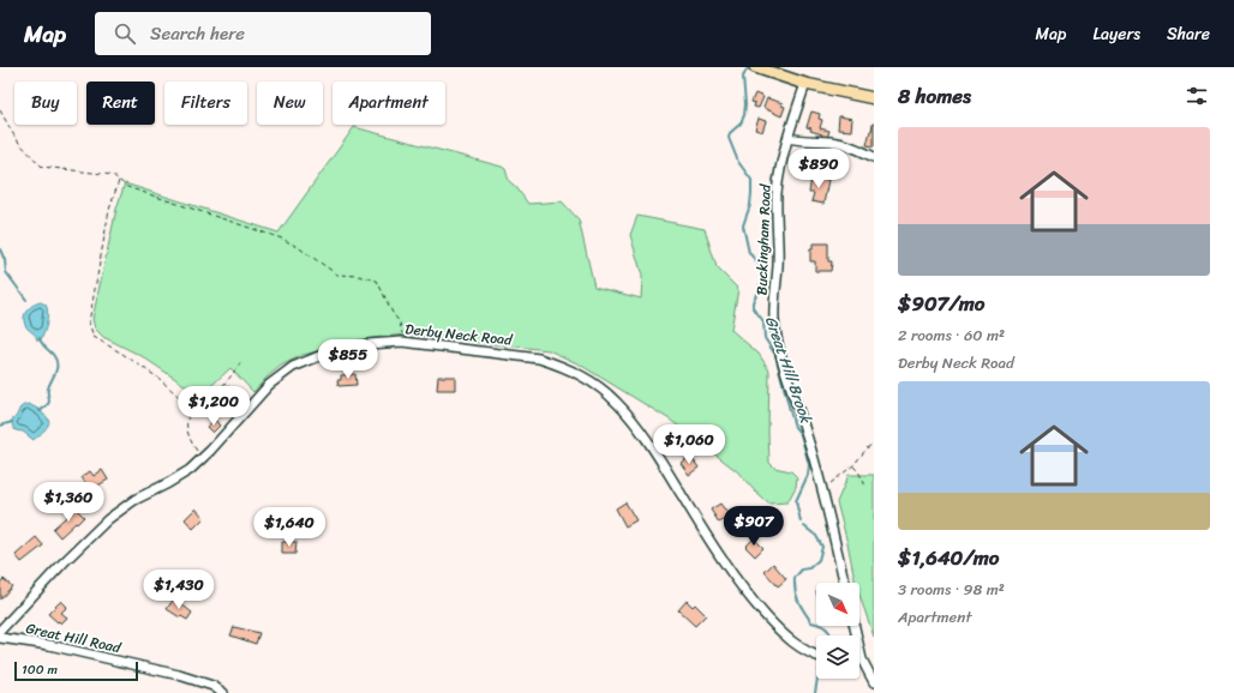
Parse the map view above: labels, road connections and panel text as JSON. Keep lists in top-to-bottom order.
{
  "streets": {
    "street": ["Buckingham Road", "Derby Neck Road", "Great Hill Road"]
  },
  "water": ["Great Hill Brook"],
  "scale_bar": "100 m",
  "north": "bottom right",
  "page": {
    "header": "Map",
    "search": "Search here",
    "nav": ["Map", "Layers", "Share"],
    "heading": "8 homes",
    "chip": [
      "Buy",
      "Rent",
      "Filters",
      "New",
      "Apartment"
    ],
    "list": [
      {
        "name": "$907/mo",
        "note": "2 rooms · 60 m² · Derby Neck Road"
      },
      {
        "name": "$1,640/mo",
        "note": "3 rooms · 98 m² · Apartment"
      }
    ],
    "price": [
      "$890",
      "$855",
      "$1,200",
      "$1,060",
      "$1,360",
      "$907",
      "$1,640",
      "$1,430"
    ],
    "scale": "100 m"
  }
}
